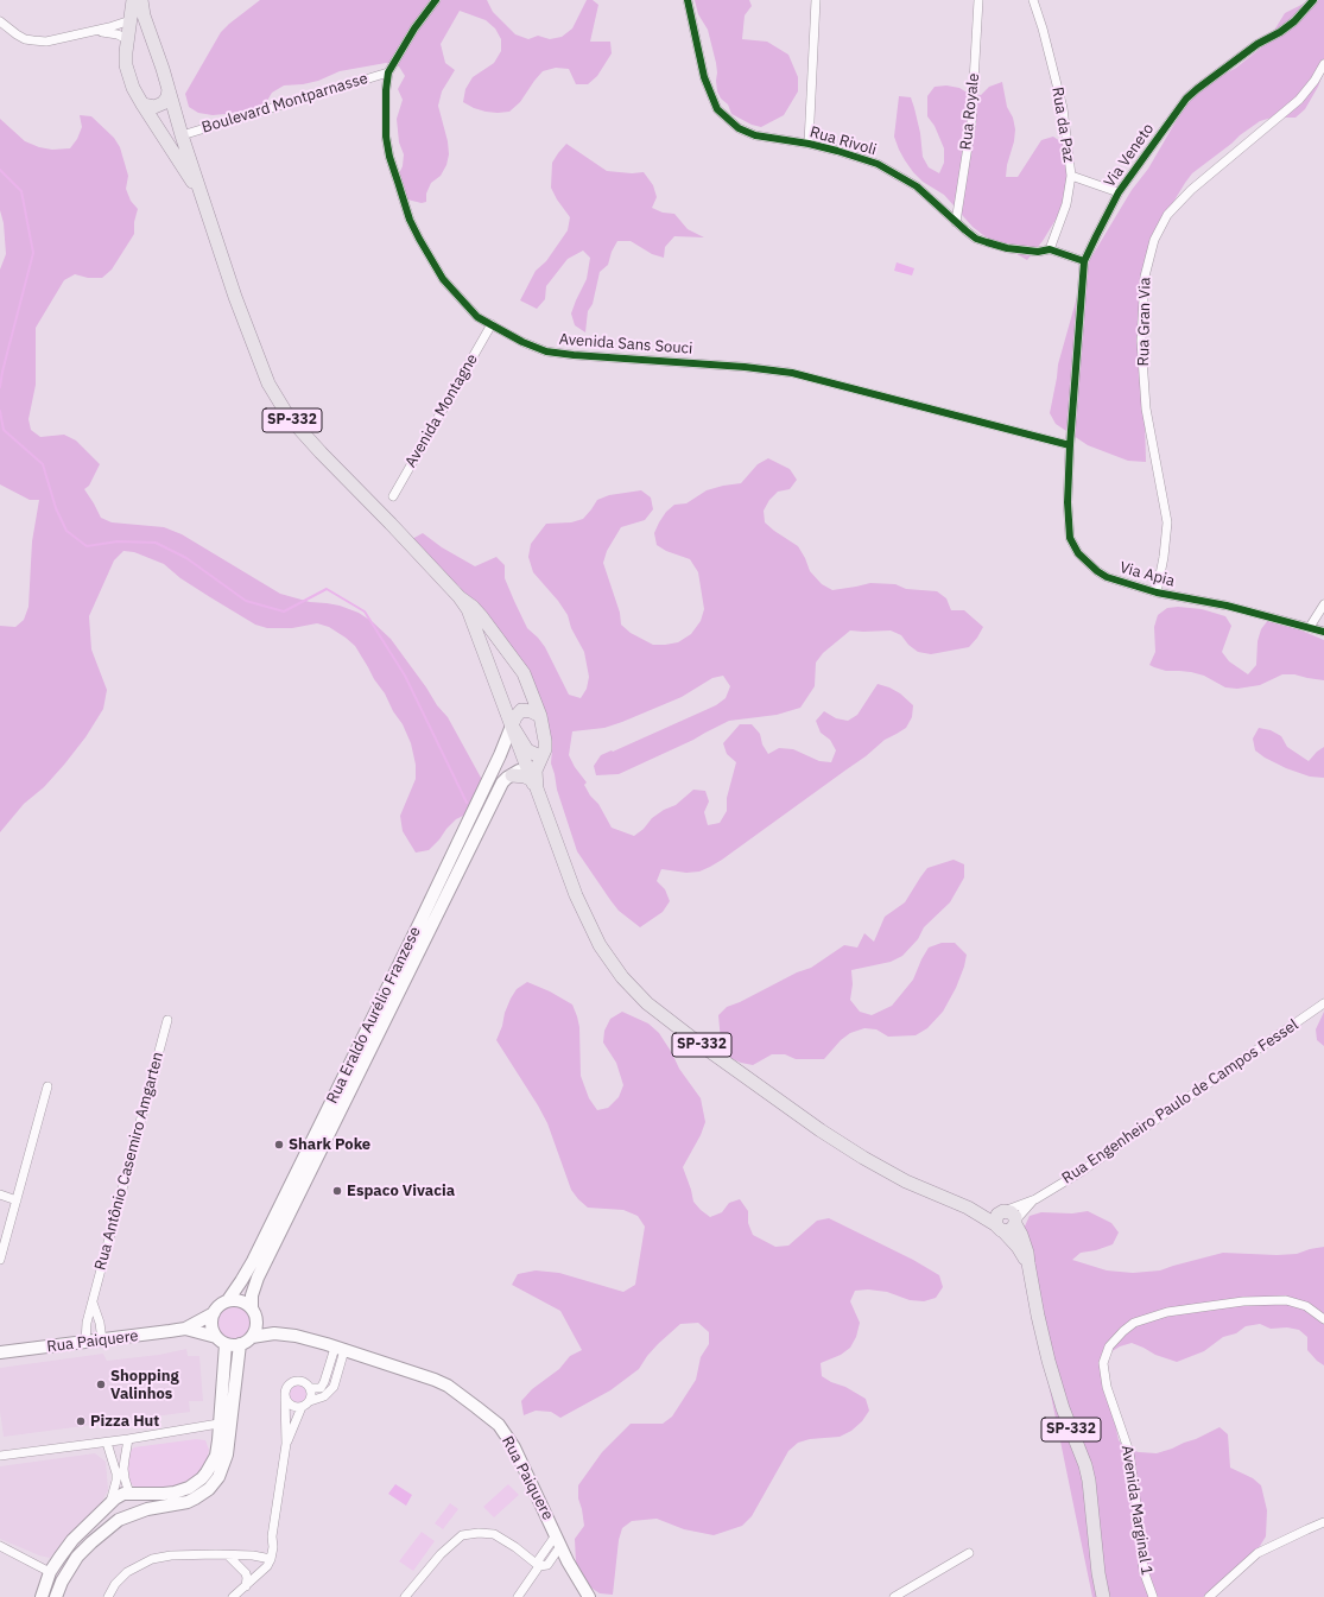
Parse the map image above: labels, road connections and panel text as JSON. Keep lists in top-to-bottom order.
{
  "streets": {
    "main road": ["SP-332", "Rua Eraldo Aurélio Franzese", "Rua Paiquere"],
    "street": [
      "Boulevard Montparnasse",
      "Rua Royale",
      "Rua da Paz",
      "Rua Rivoli",
      "Via Veneto",
      "Rua Gran Via",
      "Avenida Sans Souci",
      "Avenida Montagne",
      "Via Apia",
      "Rua Engenheiro Paulo de Campos Fessel",
      "Rua Antônio Casemiro Amgarten",
      "Avenida Marginal 1"
    ]
  },
  "crossings": [
    ["Boulevard Montparnasse", "Avenida Sans Souci"],
    ["Boulevard Montparnasse", "SP-332"],
    ["Rua Royale", "Rua Rivoli"],
    ["Rua da Paz", "Rua Rivoli"],
    ["Rua da Paz", "Via Veneto"],
    ["Rua Rivoli", "Via Veneto"],
    ["Via Veneto", "Avenida Sans Souci"],
    ["Via Veneto", "Via Apia"],
    ["Rua Gran Via", "Via Apia"],
    ["Avenida Sans Souci", "Avenida Montagne"],
    ["Avenida Sans Souci", "Via Apia"],
    ["SP-332", "Rua Eraldo Aurélio Franzese"],
    ["SP-332", "Rua Engenheiro Paulo de Campos Fessel"],
    ["Rua Eraldo Aurélio Franzese", "Rua Paiquere"],
    ["Rua Antônio Casemiro Amgarten", "Rua Paiquere"]
  ],
  "places": [
    "Shark Poke",
    "Espaco Vivacia",
    "Shopping Valinhos",
    "Pizza Hut"
  ]
}
